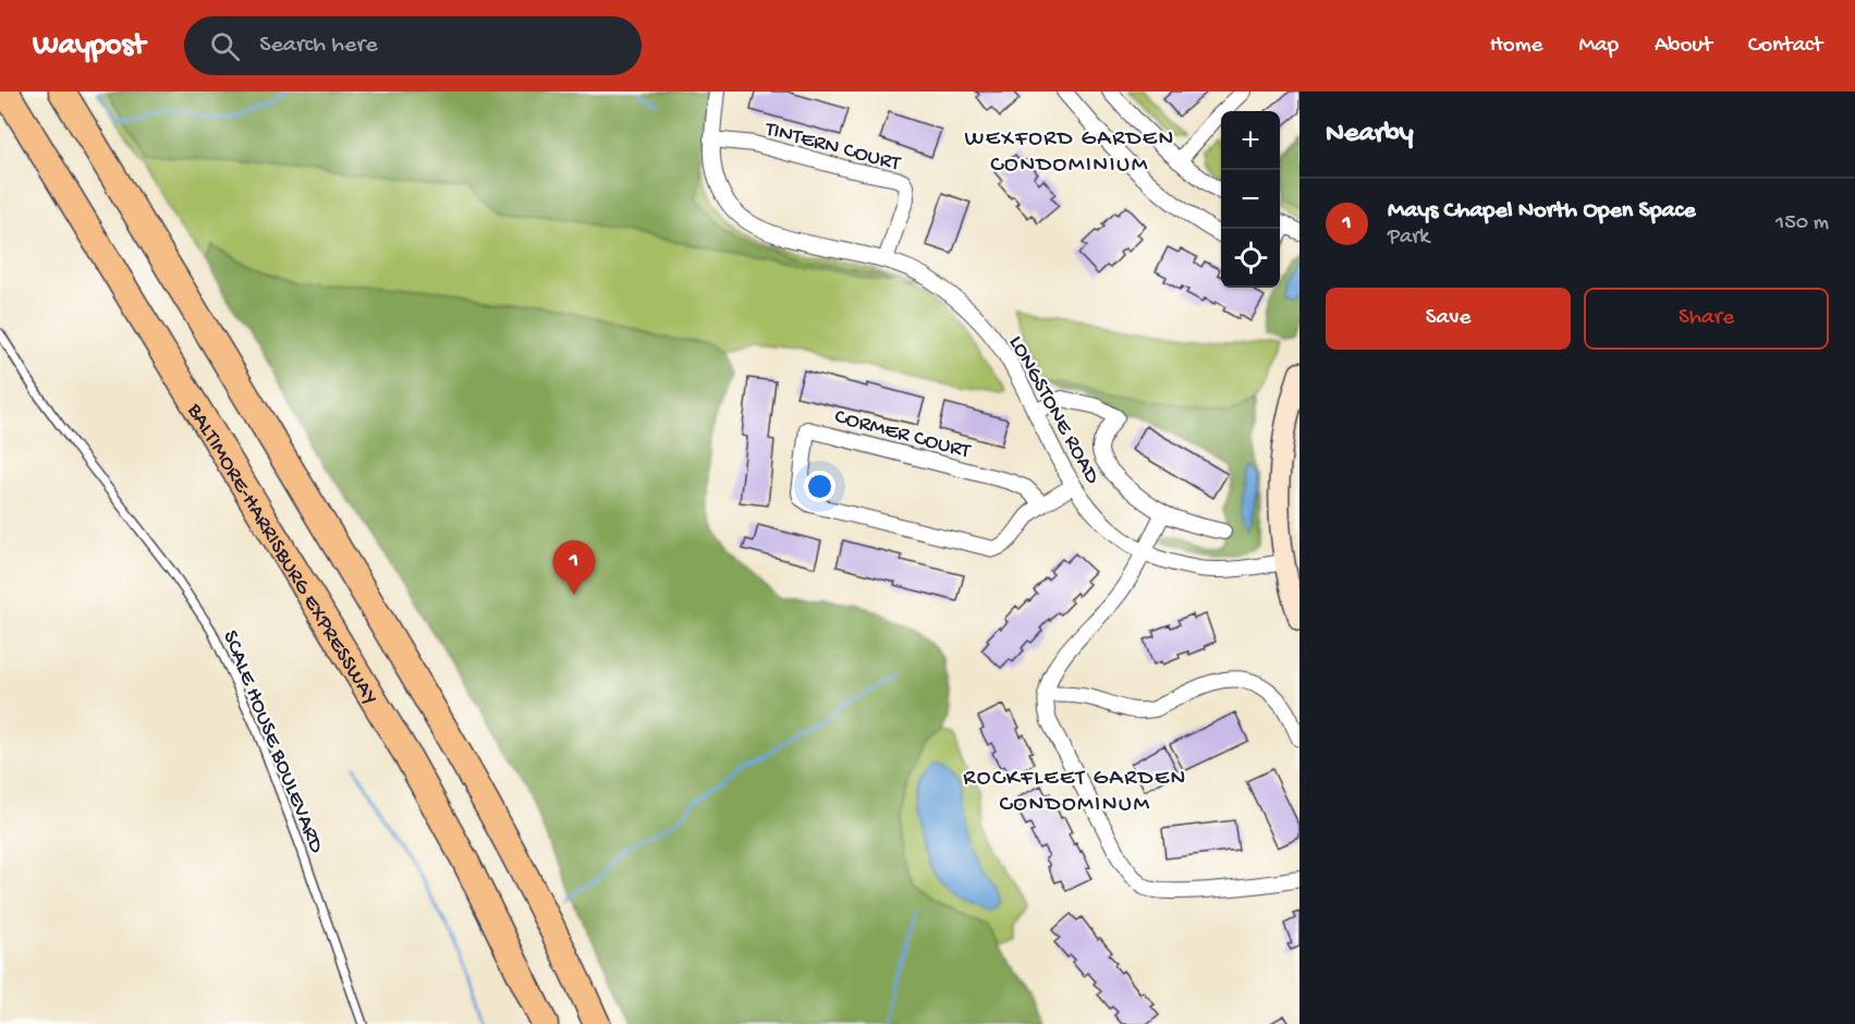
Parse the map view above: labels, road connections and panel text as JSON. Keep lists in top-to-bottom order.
{
  "streets": {
    "highway": ["BALTIMORE-HARRISBURG EXPRESSWAY"],
    "street": ["TINTERN COURT", "LONGSTONE ROAD", "CORMER COURT"],
    "lane": ["SCALE HOUSE BOULEVARD"]
  },
  "crossings": [
    ["TINTERN COURT", "LONGSTONE ROAD"],
    ["LONGSTONE ROAD", "CORMER COURT"]
  ],
  "districts": ["WEXFORD GARDEN CONDOMINIUM", "ROCKFLEET GARDEN CONDOMINUM"],
  "page": {
    "header": "Waypost",
    "search": "Search here",
    "nav": [
      "Home",
      "Map",
      "About",
      "Contact"
    ],
    "heading": "Nearby",
    "map_buttons": ["+", "−"],
    "list": [
      {
        "mark": "1",
        "name": "Mays Chapel North Open Space",
        "note": "Park",
        "value": "150 m"
      }
    ],
    "buttons": ["Save", "Share"],
    "pins": "1"
  }
}
